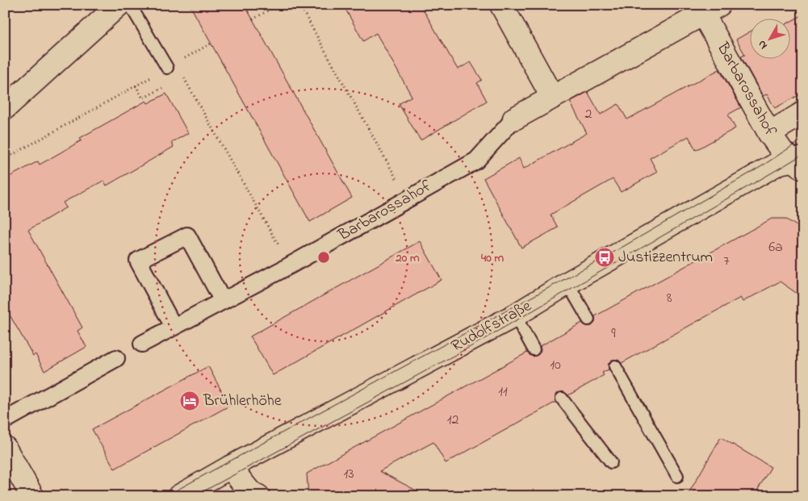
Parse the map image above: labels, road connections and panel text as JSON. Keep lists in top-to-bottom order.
{
  "streets": {
    "street": ["Barbarossahof", "Rudolfstraße"]
  },
  "crossings": [
    ["Barbarossahof", "Rudolfstraße"]
  ],
  "places": {
    "bus stop": ["Justizzentrum"],
    "hotel": ["Brühlerhöhe"]
  },
  "house_numbers": [
    "2",
    "6a",
    "7",
    "8",
    "9",
    "10",
    "11",
    "12",
    "13"
  ],
  "north": "bottom left",
  "rings": ["20 m", "40 m"]
}
